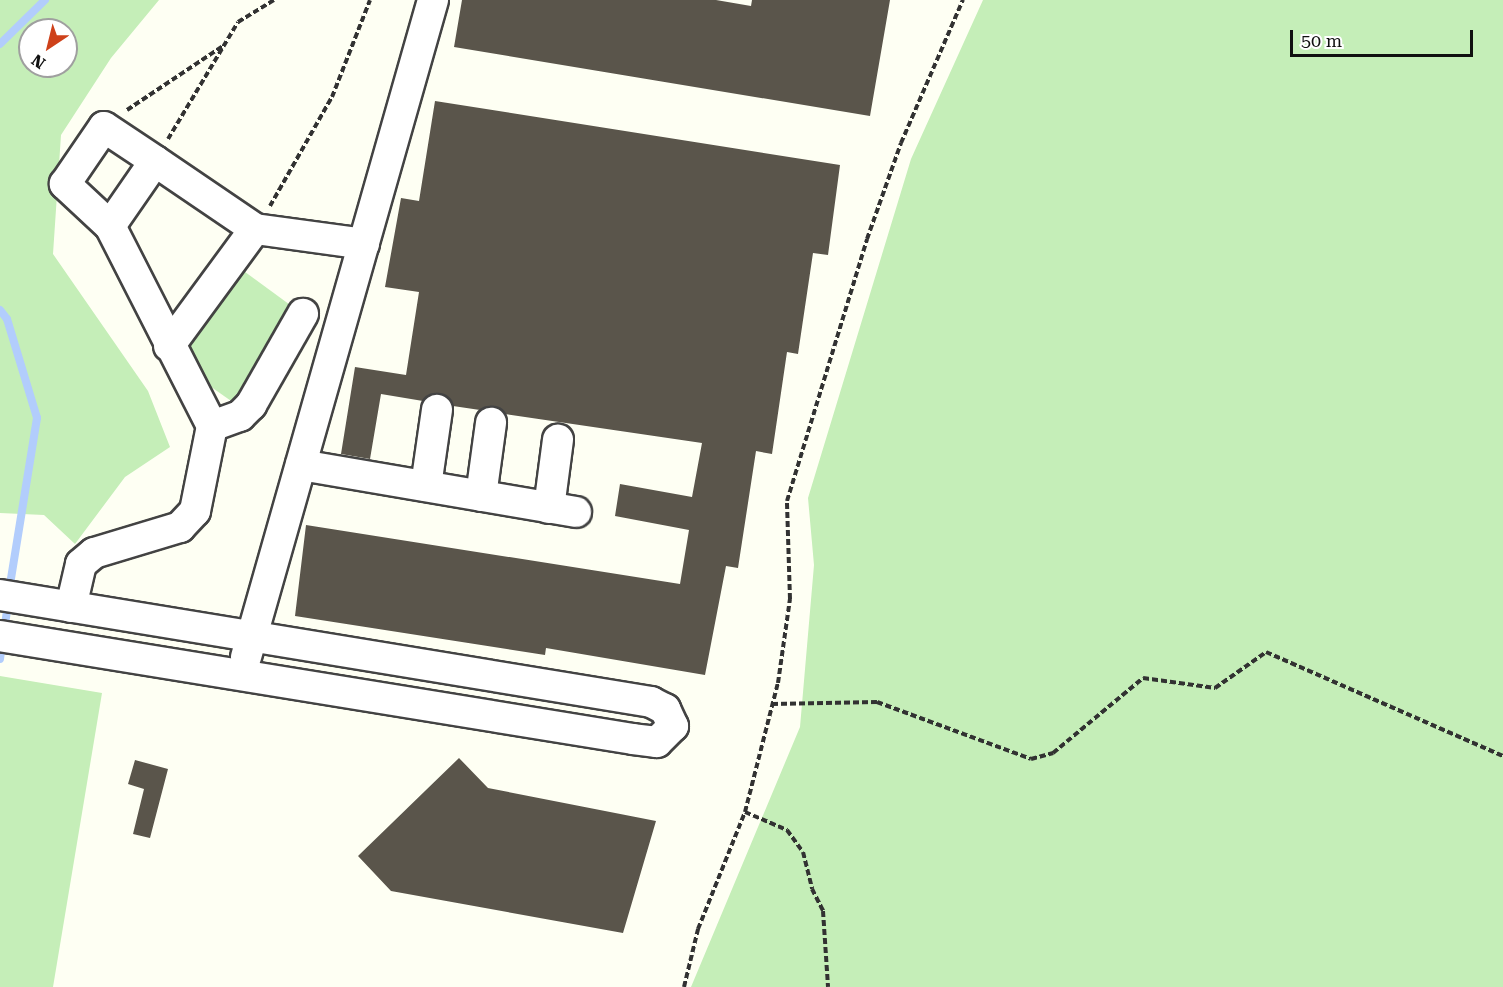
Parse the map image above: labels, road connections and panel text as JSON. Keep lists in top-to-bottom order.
{
  "scale_bar": "50 m",
  "north": "bottom left"
}
